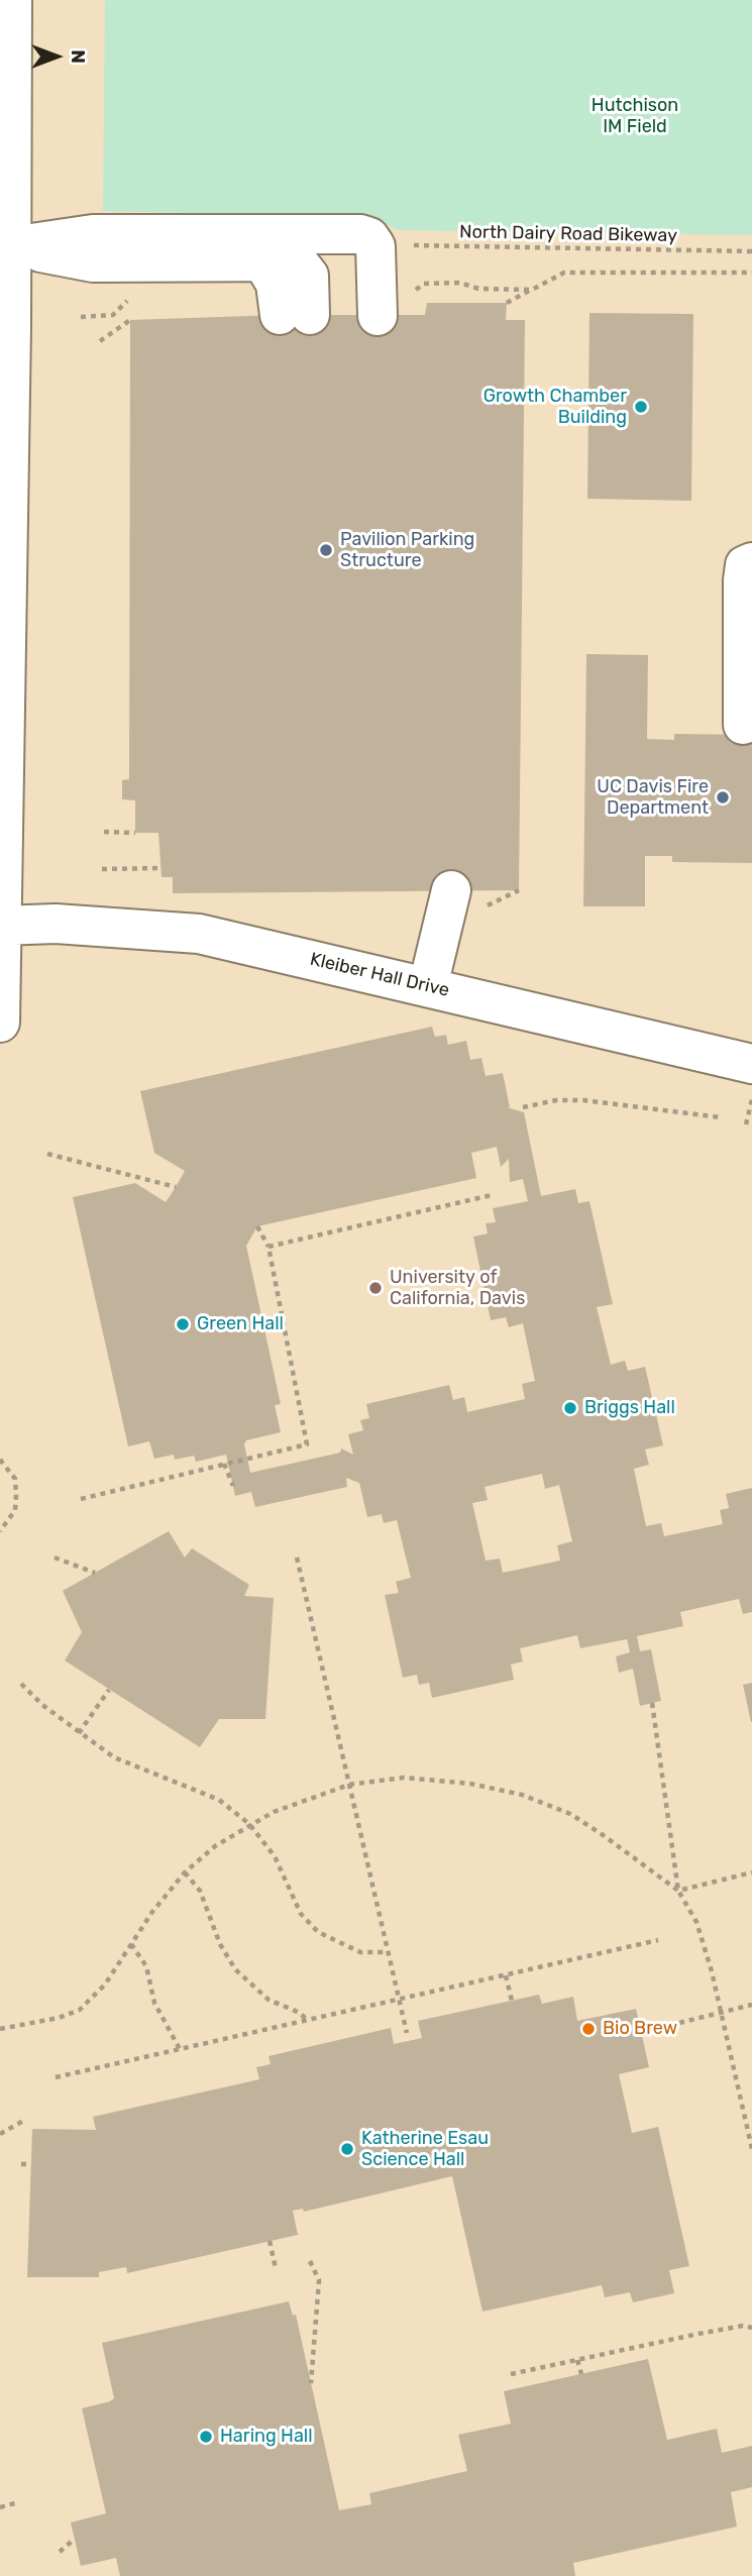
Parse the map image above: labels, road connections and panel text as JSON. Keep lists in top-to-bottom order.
{
  "streets": {
    "street": ["Kleiber Hall Drive"],
    "path": ["North Dairy Road Bikeway"]
  },
  "parks": ["Hutchison IM Field"],
  "places": [
    "Growth Chamber Building",
    "Pavilion Parking Structure",
    "UC Davis Fire Department",
    "University of California, Davis",
    "Green Hall",
    "Briggs Hall",
    "Bio Brew",
    "Katherine Esau Science Hall",
    "Haring Hall"
  ],
  "north": "right"
}
